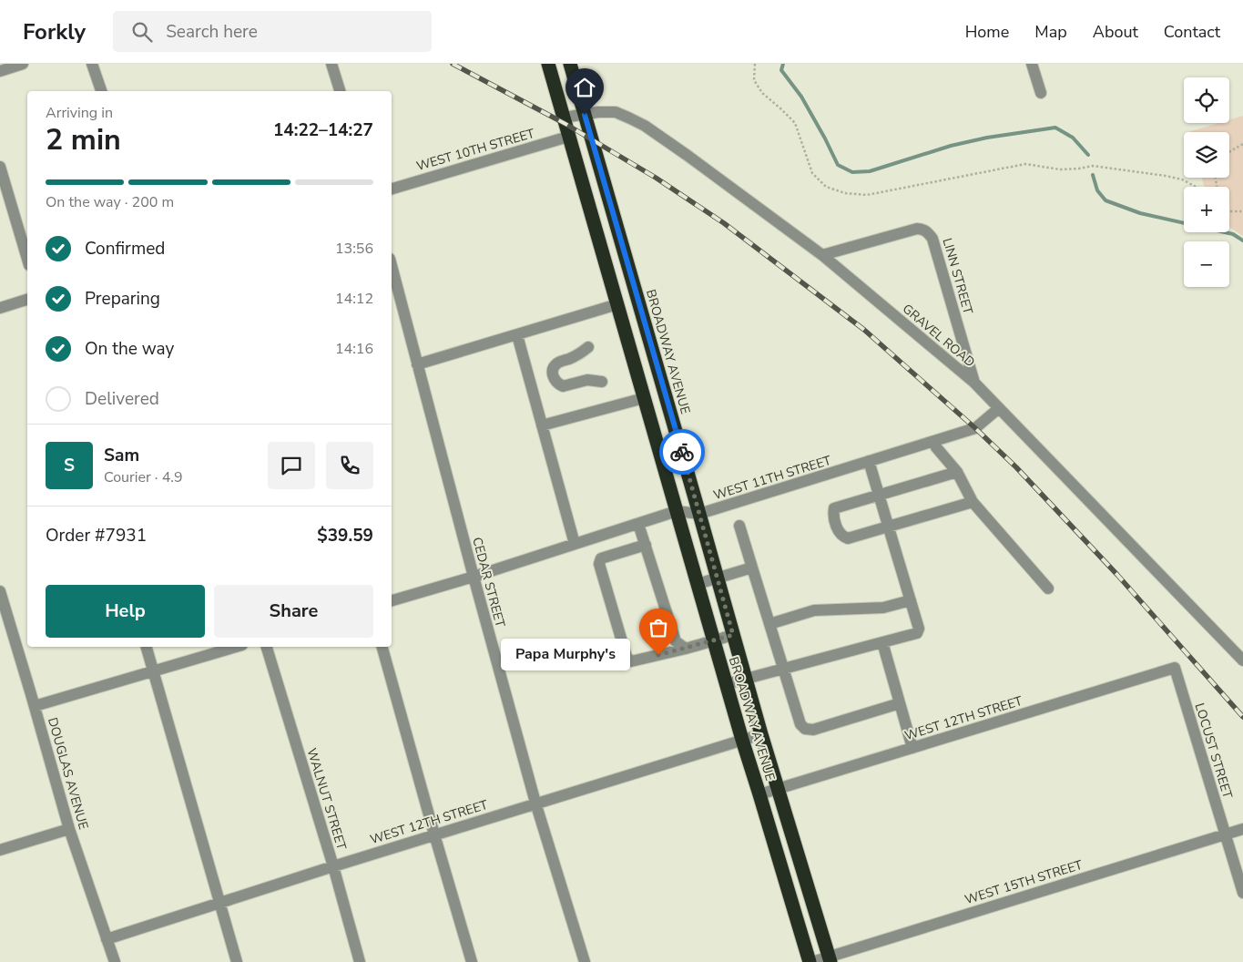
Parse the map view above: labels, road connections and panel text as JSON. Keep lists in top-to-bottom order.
{
  "streets": {
    "highway": ["BROADWAY AVENUE"],
    "street": [
      "WEST 10TH STREET",
      "LINN STREET",
      "GRAVEL ROAD",
      "WEST 11TH STREET",
      "CEDAR STREET",
      "WEST 12TH STREET",
      "LOCUST STREET",
      "DOUGLAS AVENUE",
      "WALNUT STREET",
      "WEST 15TH STREET"
    ]
  },
  "crossings": [
    ["WEST 10TH STREET", "BROADWAY AVENUE"],
    ["LINN STREET", "GRAVEL ROAD"],
    ["GRAVEL ROAD", "BROADWAY AVENUE"],
    ["GRAVEL ROAD", "WEST 11TH STREET"],
    ["BROADWAY AVENUE", "WEST 11TH STREET"],
    ["BROADWAY AVENUE", "WEST 12TH STREET"],
    ["BROADWAY AVENUE", "WEST 15TH STREET"],
    ["WEST 11TH STREET", "CEDAR STREET"],
    ["CEDAR STREET", "WEST 12TH STREET"],
    ["WEST 12TH STREET", "LOCUST STREET"],
    ["WEST 12TH STREET", "DOUGLAS AVENUE"],
    ["WEST 12TH STREET", "WALNUT STREET"],
    ["LOCUST STREET", "WEST 15TH STREET"]
  ],
  "places": ["Papa Murphy's"],
  "page": {
    "header": "Forkly",
    "search": "Search here",
    "nav": [
      "Home",
      "Map",
      "About",
      "Contact"
    ],
    "map_buttons": ["+", "−"],
    "heading": ["2 min", "Arriving in", "14:22–14:27"],
    "panel": [
      "Sam",
      "Courier · 4.9",
      "Order #7931",
      "$39.59"
    ],
    "bar": "On the way · 200 m",
    "list": [
      ["Confirmed", "13:56"],
      ["Preparing", "14:12"],
      ["On the way", "14:16"],
      "Delivered"
    ],
    "round": "S",
    "buttons": ["Help", "Share"],
    "bubble": "Papa Murphy's"
  }
}
